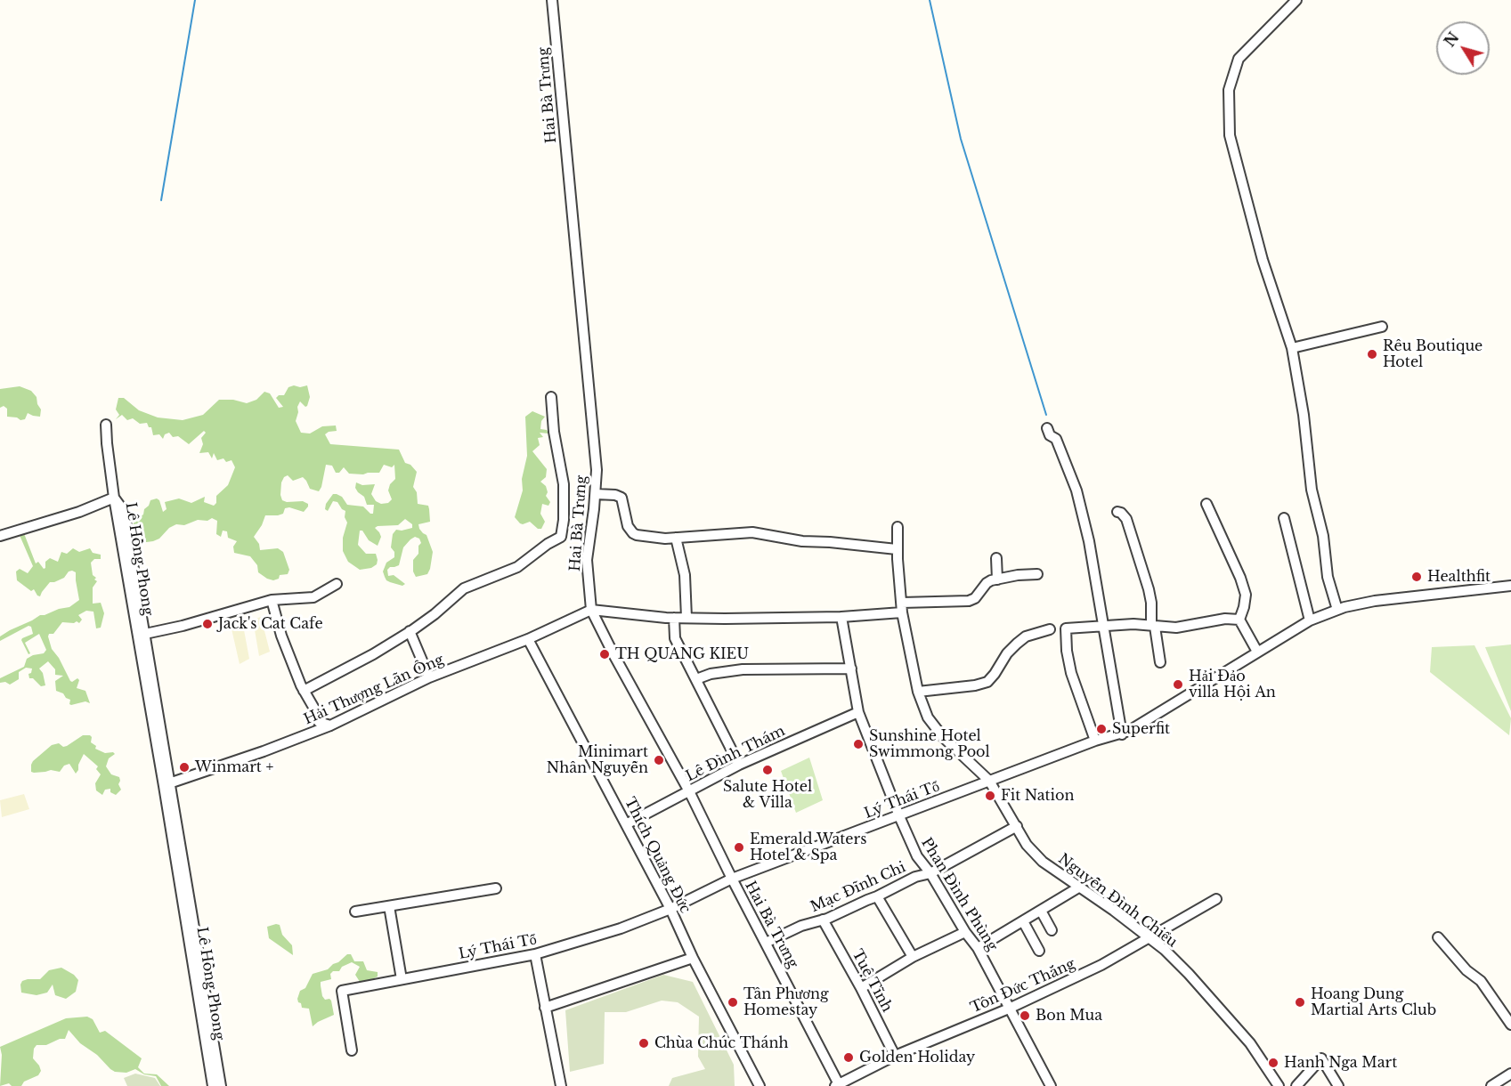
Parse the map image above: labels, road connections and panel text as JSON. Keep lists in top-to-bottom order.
{
  "streets": {
    "street": [
      "Hai Bà Trưng",
      "Lê Hồng Phong",
      "Hải Thượng Lãn Ông",
      "Lê Đình Thám",
      "Lý Thái Tổ",
      "Thích Quảng Đức",
      "Mạc Đĩnh Chi",
      "Phan Đình Phùng",
      "Nguyễn Đình Chiểu",
      "Tuệ Tĩnh",
      "Tôn Đức Thắng"
    ]
  },
  "crossings": [
    ["Hai Bà Trưng", "Hải Thượng Lãn Ông"],
    ["Hai Bà Trưng", "Lê Đình Thám"],
    ["Hai Bà Trưng", "Lý Thái Tổ"],
    ["Hai Bà Trưng", "Mạc Đĩnh Chi"],
    ["Hai Bà Trưng", "Tôn Đức Thắng"],
    ["Lê Hồng Phong", "Hải Thượng Lãn Ông"],
    ["Hải Thượng Lãn Ông", "Thích Quảng Đức"],
    ["Lê Đình Thám", "Thích Quảng Đức"],
    ["Lê Đình Thám", "Phan Đình Phùng"],
    ["Lý Thái Tổ", "Thích Quảng Đức"],
    ["Lý Thái Tổ", "Phan Đình Phùng"],
    ["Lý Thái Tổ", "Nguyễn Đình Chiểu"],
    ["Mạc Đĩnh Chi", "Phan Đình Phùng"],
    ["Mạc Đĩnh Chi", "Nguyễn Đình Chiểu"],
    ["Mạc Đĩnh Chi", "Tuệ Tĩnh"],
    ["Phan Đình Phùng", "Tôn Đức Thắng"],
    ["Nguyễn Đình Chiểu", "Tôn Đức Thắng"],
    ["Tuệ Tĩnh", "Tôn Đức Thắng"]
  ],
  "places": [
    "Rêu Boutique Hotel",
    "Healthfit",
    "Jack's Cat Cafe",
    "TH QUANG KIEU",
    "Hải Đảo villa Hội An",
    "Superfit",
    "Sunshine Hotel Swimmong Pool",
    "Minimart Nhân Nguyễn",
    "Winmart +",
    "Salute Hotel & Villa",
    "Fit Nation",
    "Emerald Waters Hotel & Spa",
    "Tân Phương Homestay",
    "Hoang Dung Martial Arts Club",
    "Bon Mua",
    "Chùa Chúc Thánh",
    "Golden Holiday",
    "Hanh Nga Mart"
  ],
  "north": "top left"
}
